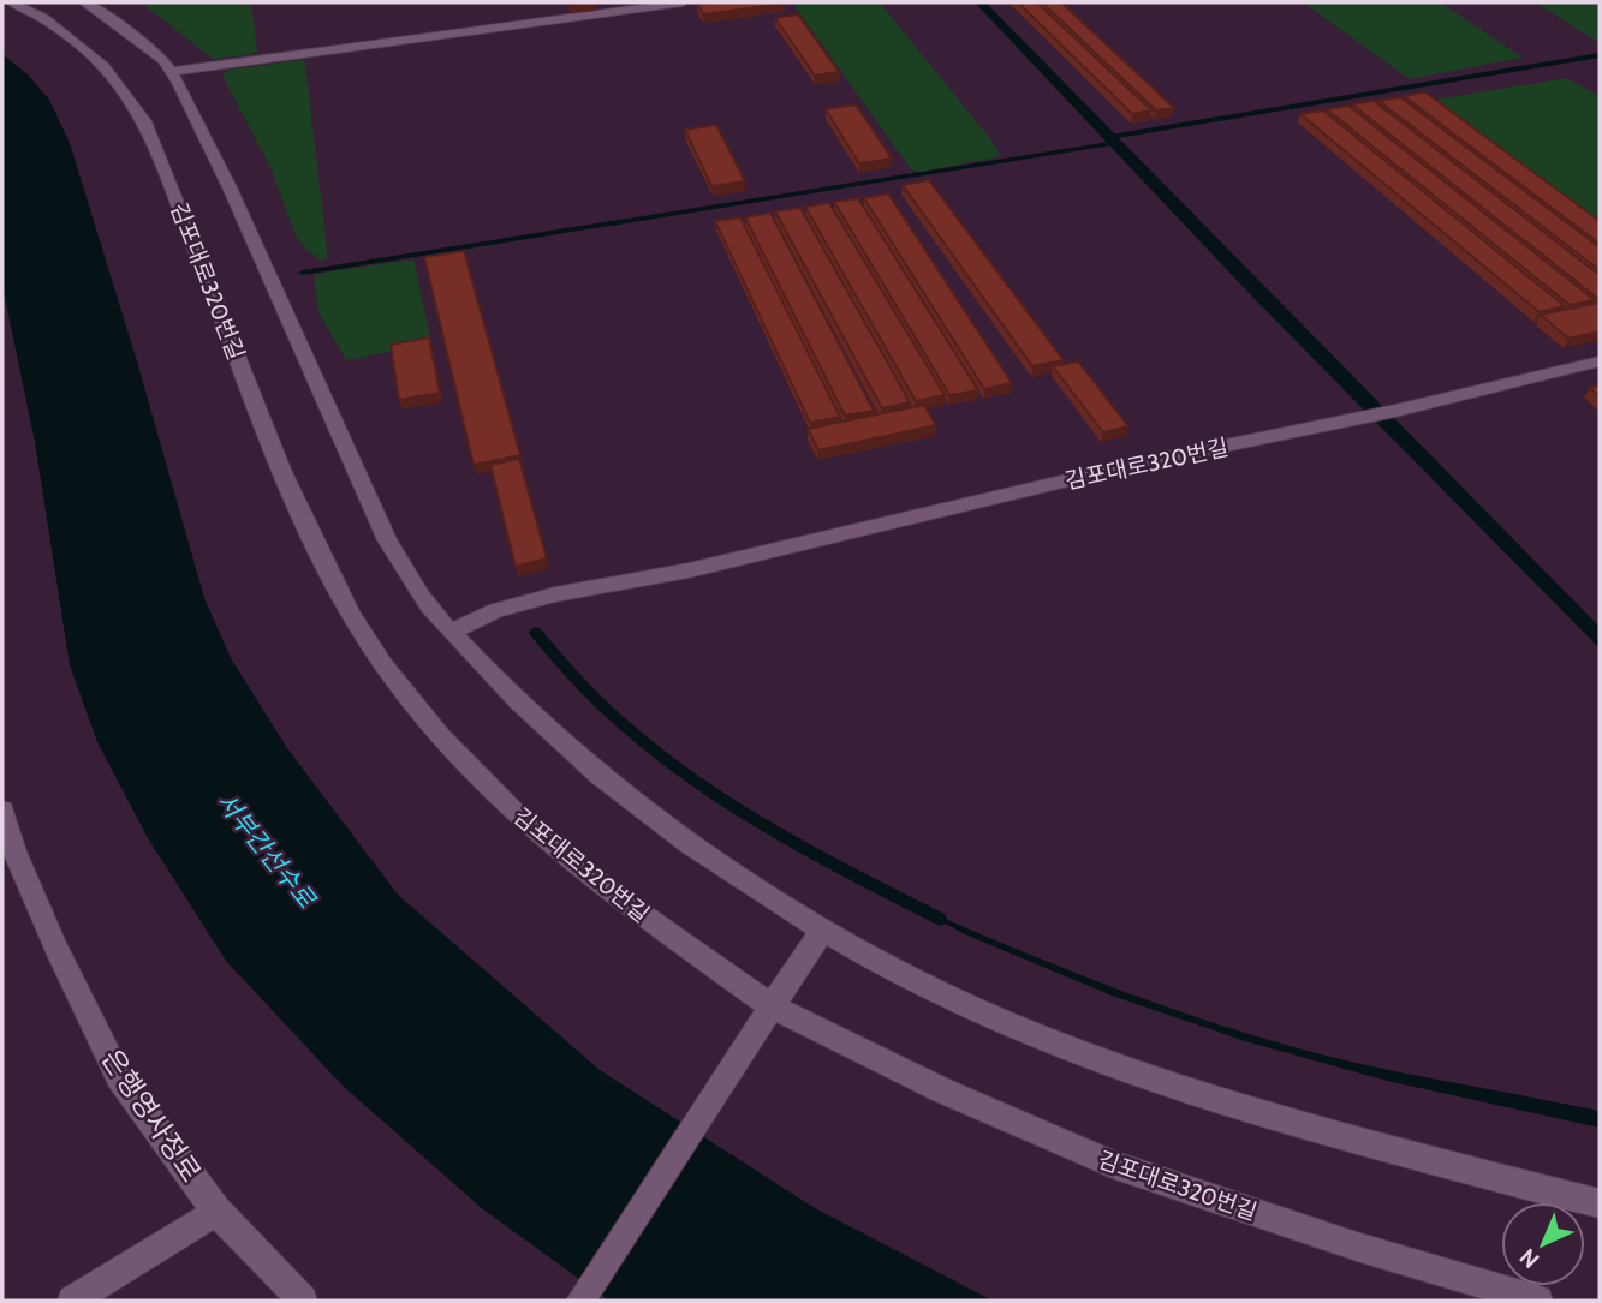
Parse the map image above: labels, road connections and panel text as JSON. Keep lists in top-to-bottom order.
{
  "streets": {
    "street": ["김포대로320번길", "은행영사정로"]
  },
  "water": ["서부간선수로"],
  "north": "bottom left"
}
